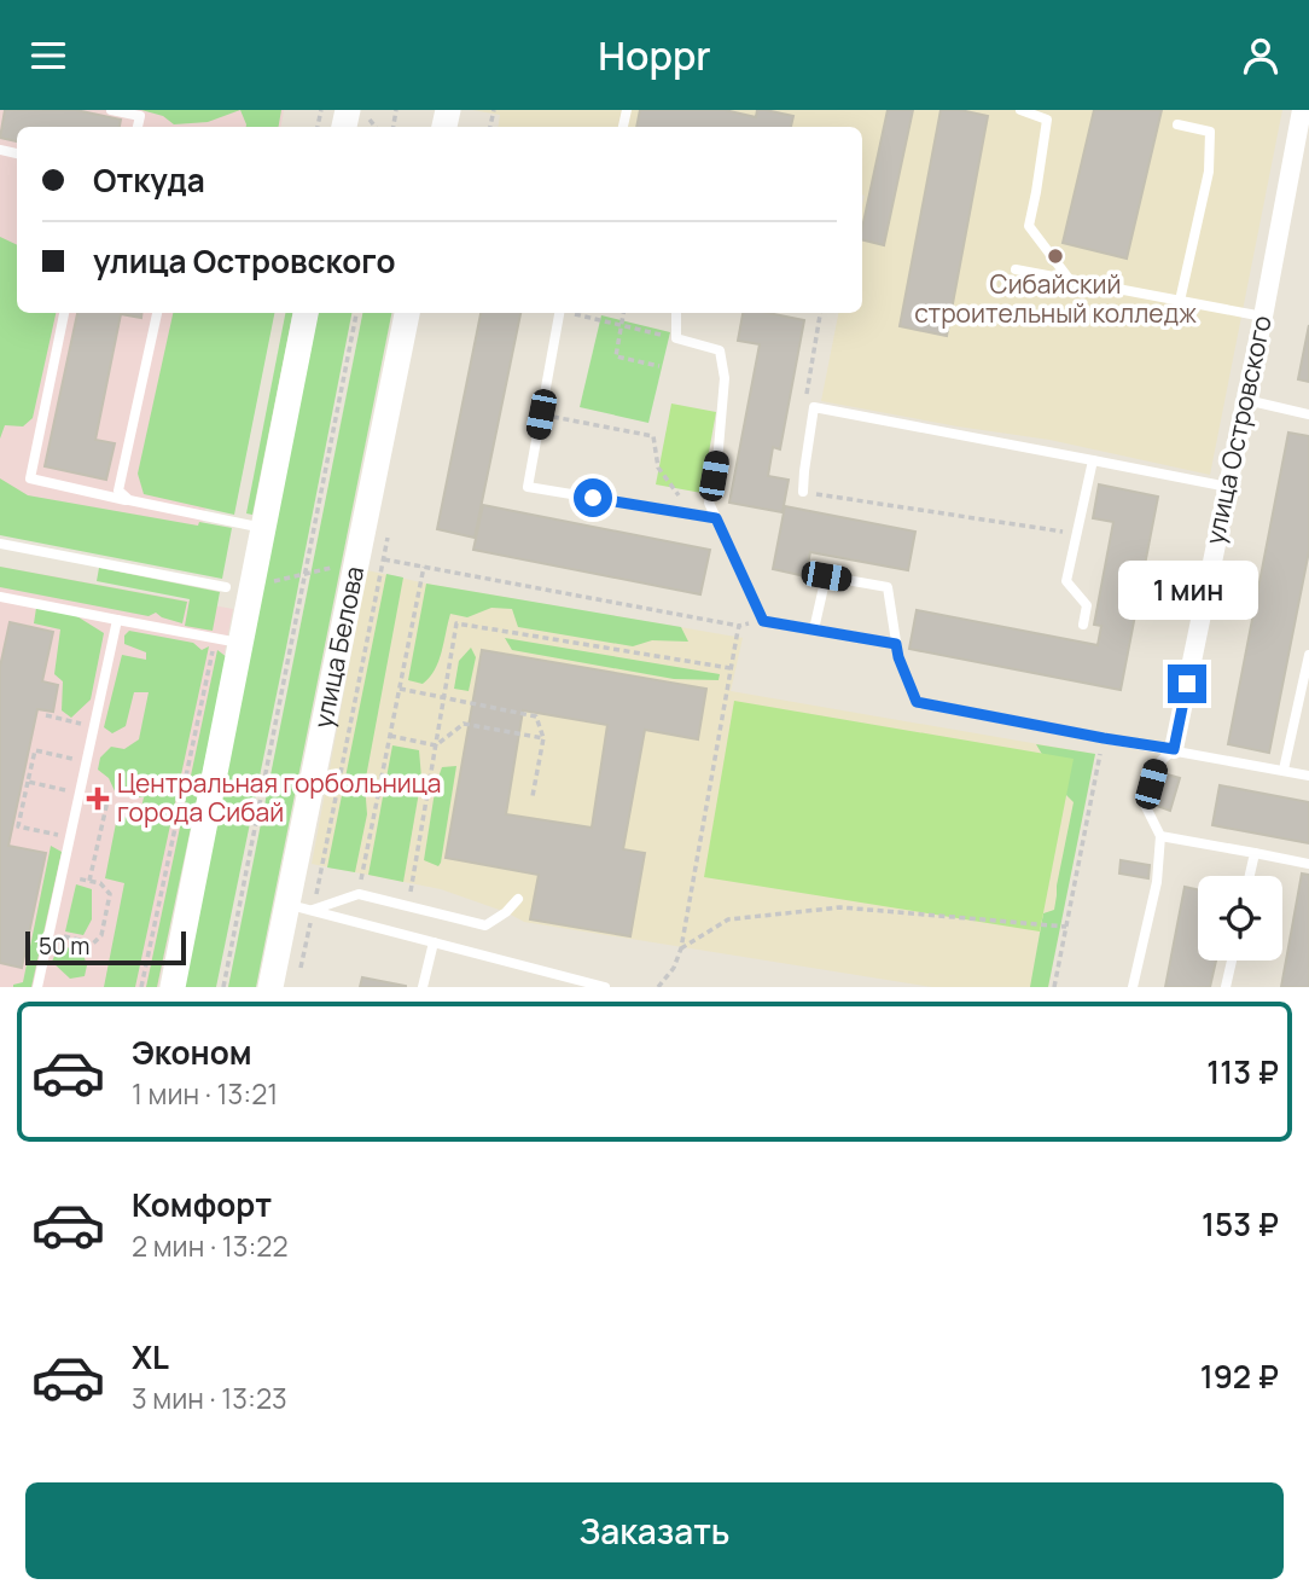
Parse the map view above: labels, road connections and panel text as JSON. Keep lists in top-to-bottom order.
{
  "streets": {
    "main road": ["улица Белова"],
    "street": ["улица Островского"]
  },
  "places": {
    "other": ["Сибайский строительный колледж"],
    "health": ["Центральная горбольница города Сибай"]
  },
  "scale_bar": "50 m",
  "page": {
    "header": "Hoppr",
    "banner": ["Откуда", "улица Островского"],
    "bubble": "1 мин",
    "scale": "50 m",
    "list": [
      {
        "name": "Эконом",
        "note": "1 мин · 13:21",
        "value": "113 ₽"
      },
      {
        "name": "Комфорт",
        "note": "2 мин · 13:22",
        "value": "153 ₽"
      },
      {
        "name": "XL",
        "note": "3 мин · 13:23",
        "value": "192 ₽"
      }
    ],
    "buttons": "Заказать"
  }
}
